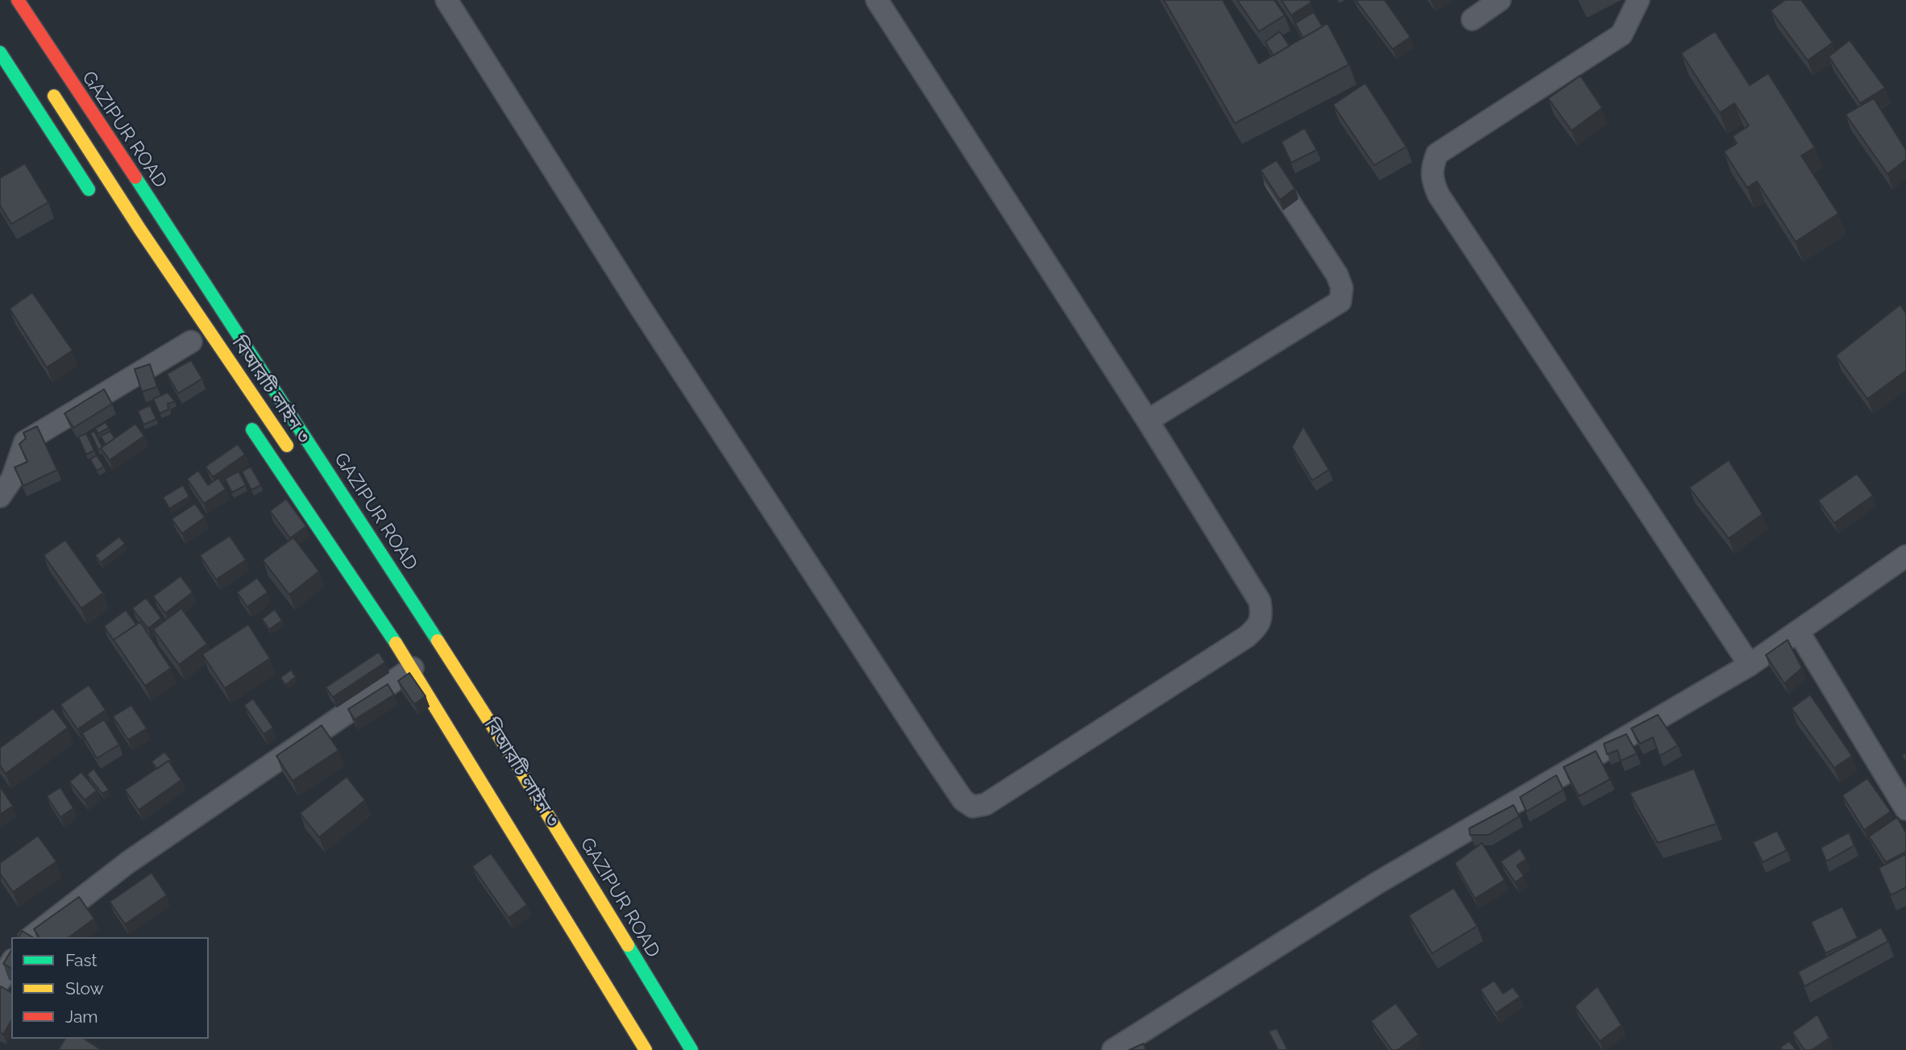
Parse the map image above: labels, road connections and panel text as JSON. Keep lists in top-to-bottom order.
{
  "streets": {
    "main road": ["GAZIPUR ROAD", "বিআরটি লাইন ৩"]
  },
  "legend": ["Fast", "Slow", "Jam"]
}
